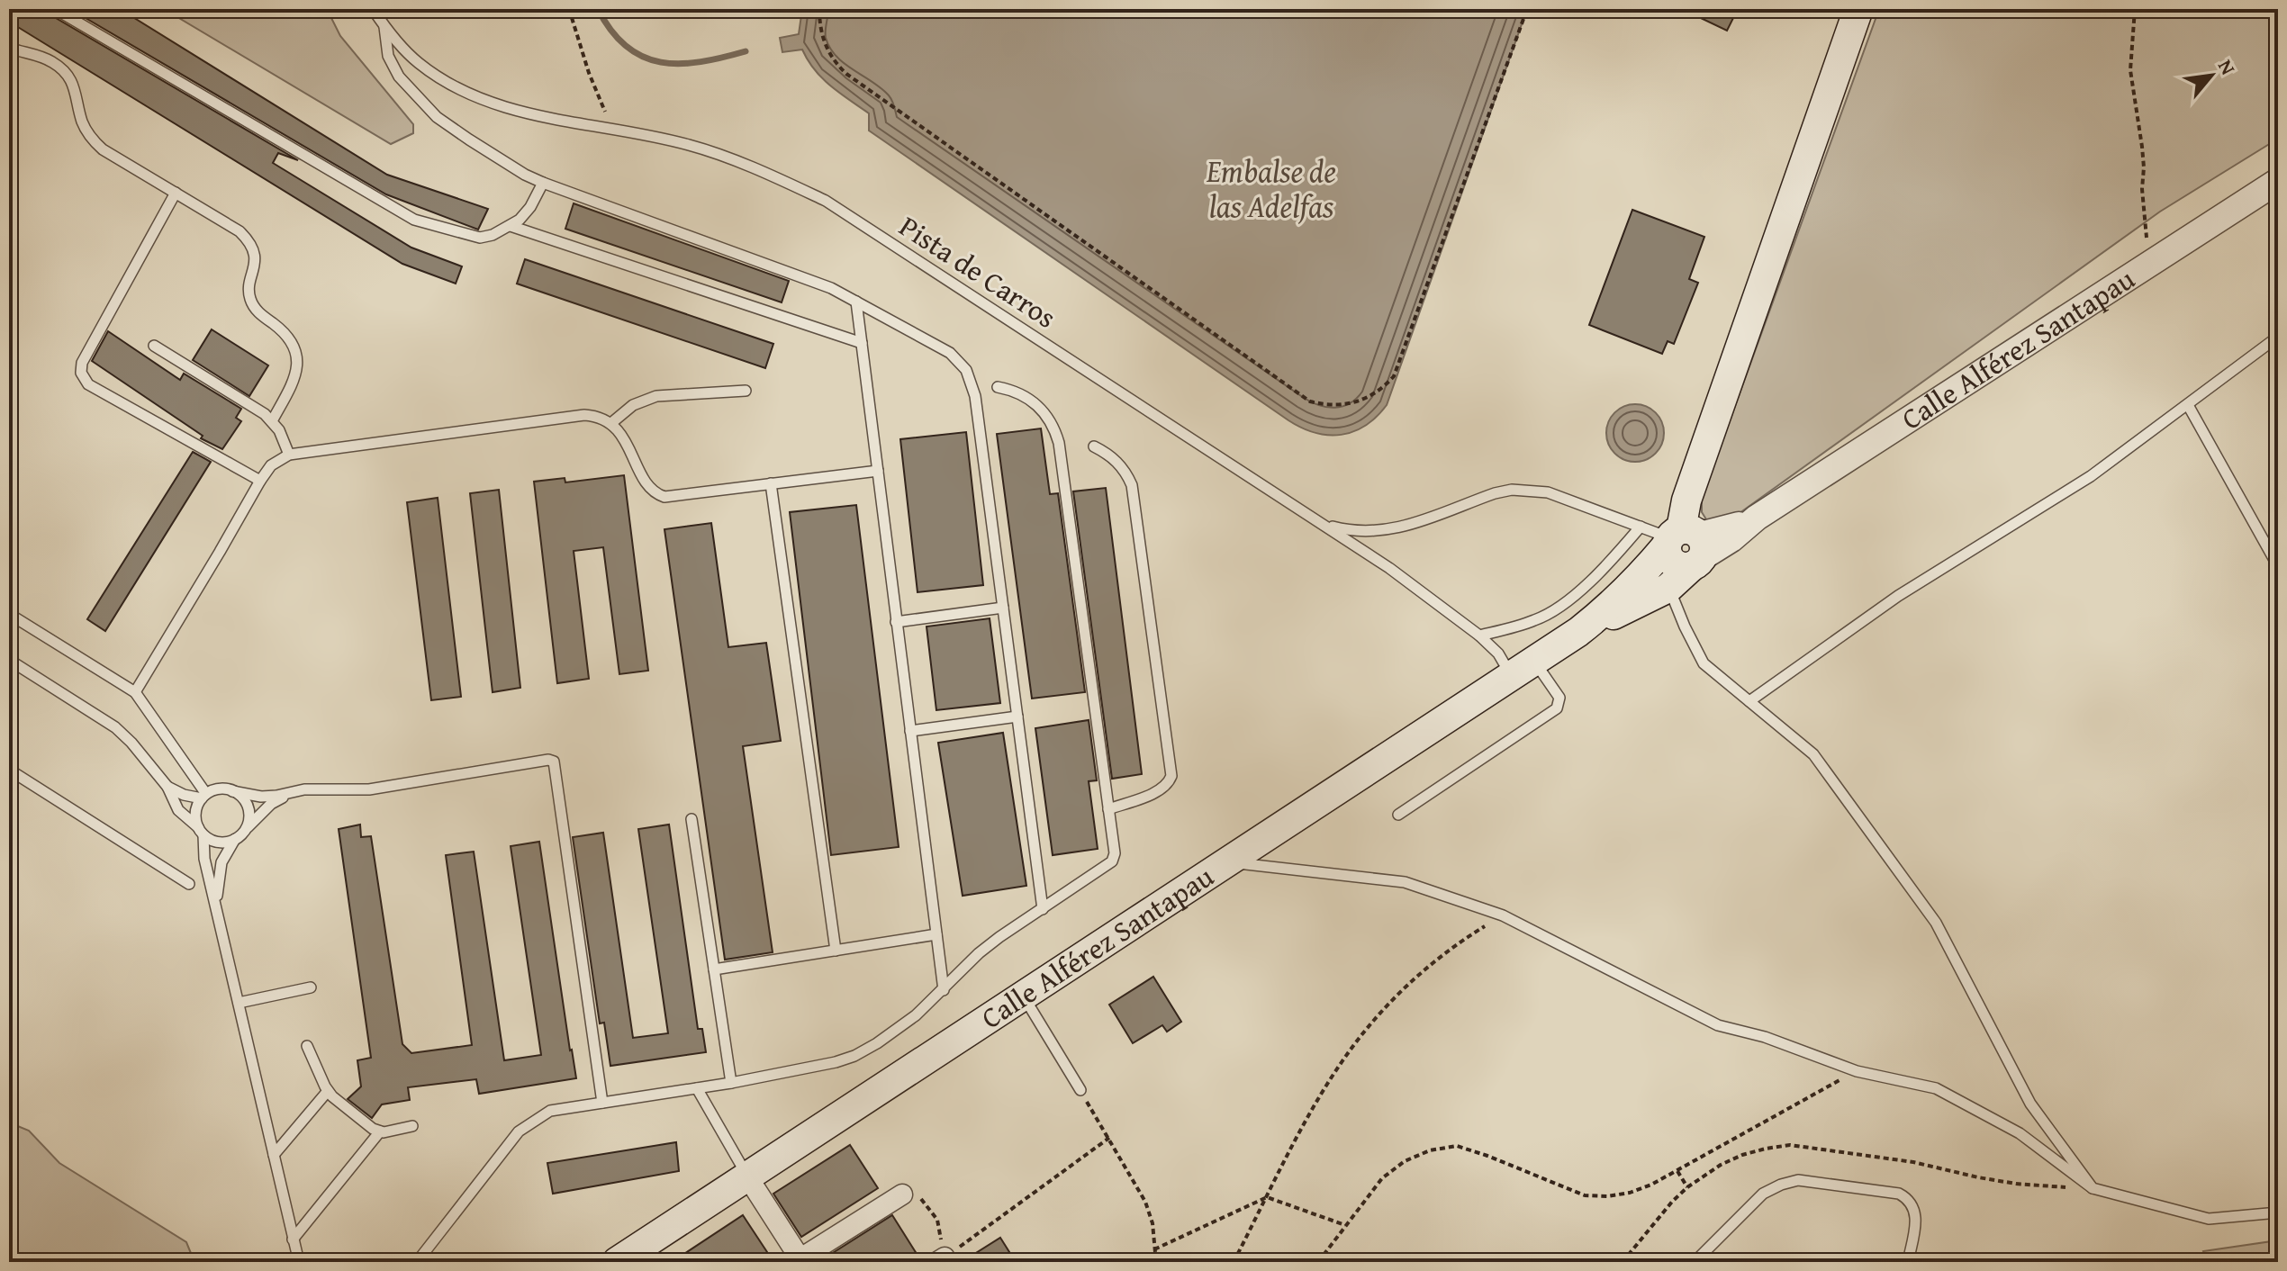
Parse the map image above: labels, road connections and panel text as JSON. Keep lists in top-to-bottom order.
{
  "streets": {
    "main road": ["Calle Alférez Santapau"],
    "lane": ["Pista de Carros"]
  },
  "crossings": [
    ["Pista de Carros", "Calle Alférez Santapau"]
  ],
  "water": ["Embalse de las Adelfas"],
  "north": "top right"
}
